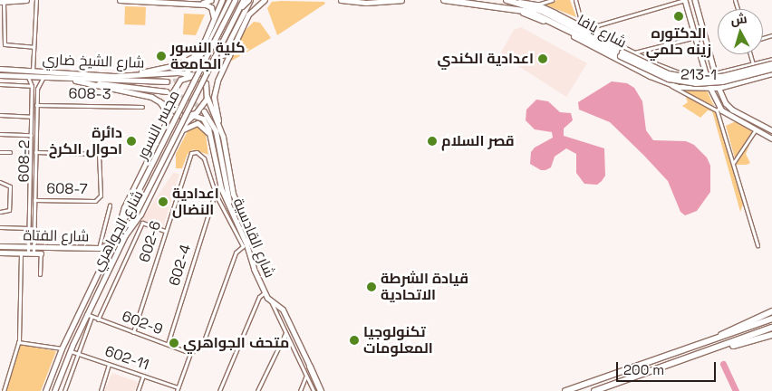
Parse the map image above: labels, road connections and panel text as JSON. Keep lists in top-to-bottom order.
{
  "streets": {
    "highway": ["شارع يافا"],
    "main road": [
      "شارع الشيخ ضاري",
      "213-1",
      "مجسر النسور",
      "شارع الجواهري",
      "شارع القادسية"
    ],
    "street": [
      "608-3",
      "608-2",
      "608-7",
      "شارع الفتاة",
      "602-6",
      "602-4",
      "602-9",
      "602-11"
    ]
  },
  "crossings": [
    ["شارع يافا", "213-1"],
    ["شارع الشيخ ضاري", "608-2"],
    ["شارع الشيخ ضاري", "شارع الجواهري"],
    ["شارع الشيخ ضاري", "شارع القادسية"],
    ["608-3", "608-2"],
    ["مجسر النسور", "شارع الجواهري"],
    ["608-2", "608-7"],
    ["608-2", "شارع الفتاة"],
    ["شارع الجواهري", "شارع الفتاة"],
    ["شارع الجواهري", "شارع القادسية"],
    ["شارع الجواهري", "602-9"],
    ["شارع الجواهري", "602-11"],
    ["602-6", "602-4"],
    ["602-6", "602-9"],
    ["602-4", "602-9"]
  ],
  "places": [
    "الدكتوره زينه حلمي",
    "كلية النسور الجامعة",
    "اعدادية الكندي",
    "دائرة احوال الكرخ",
    "قصر السلام",
    "اعدادية النضال",
    "قيادة الشرطة الاتحادية",
    "تكنولوجيا المعلومات",
    "متحف الجواهري"
  ],
  "scale_bar": "200 m",
  "north": "top"
}
